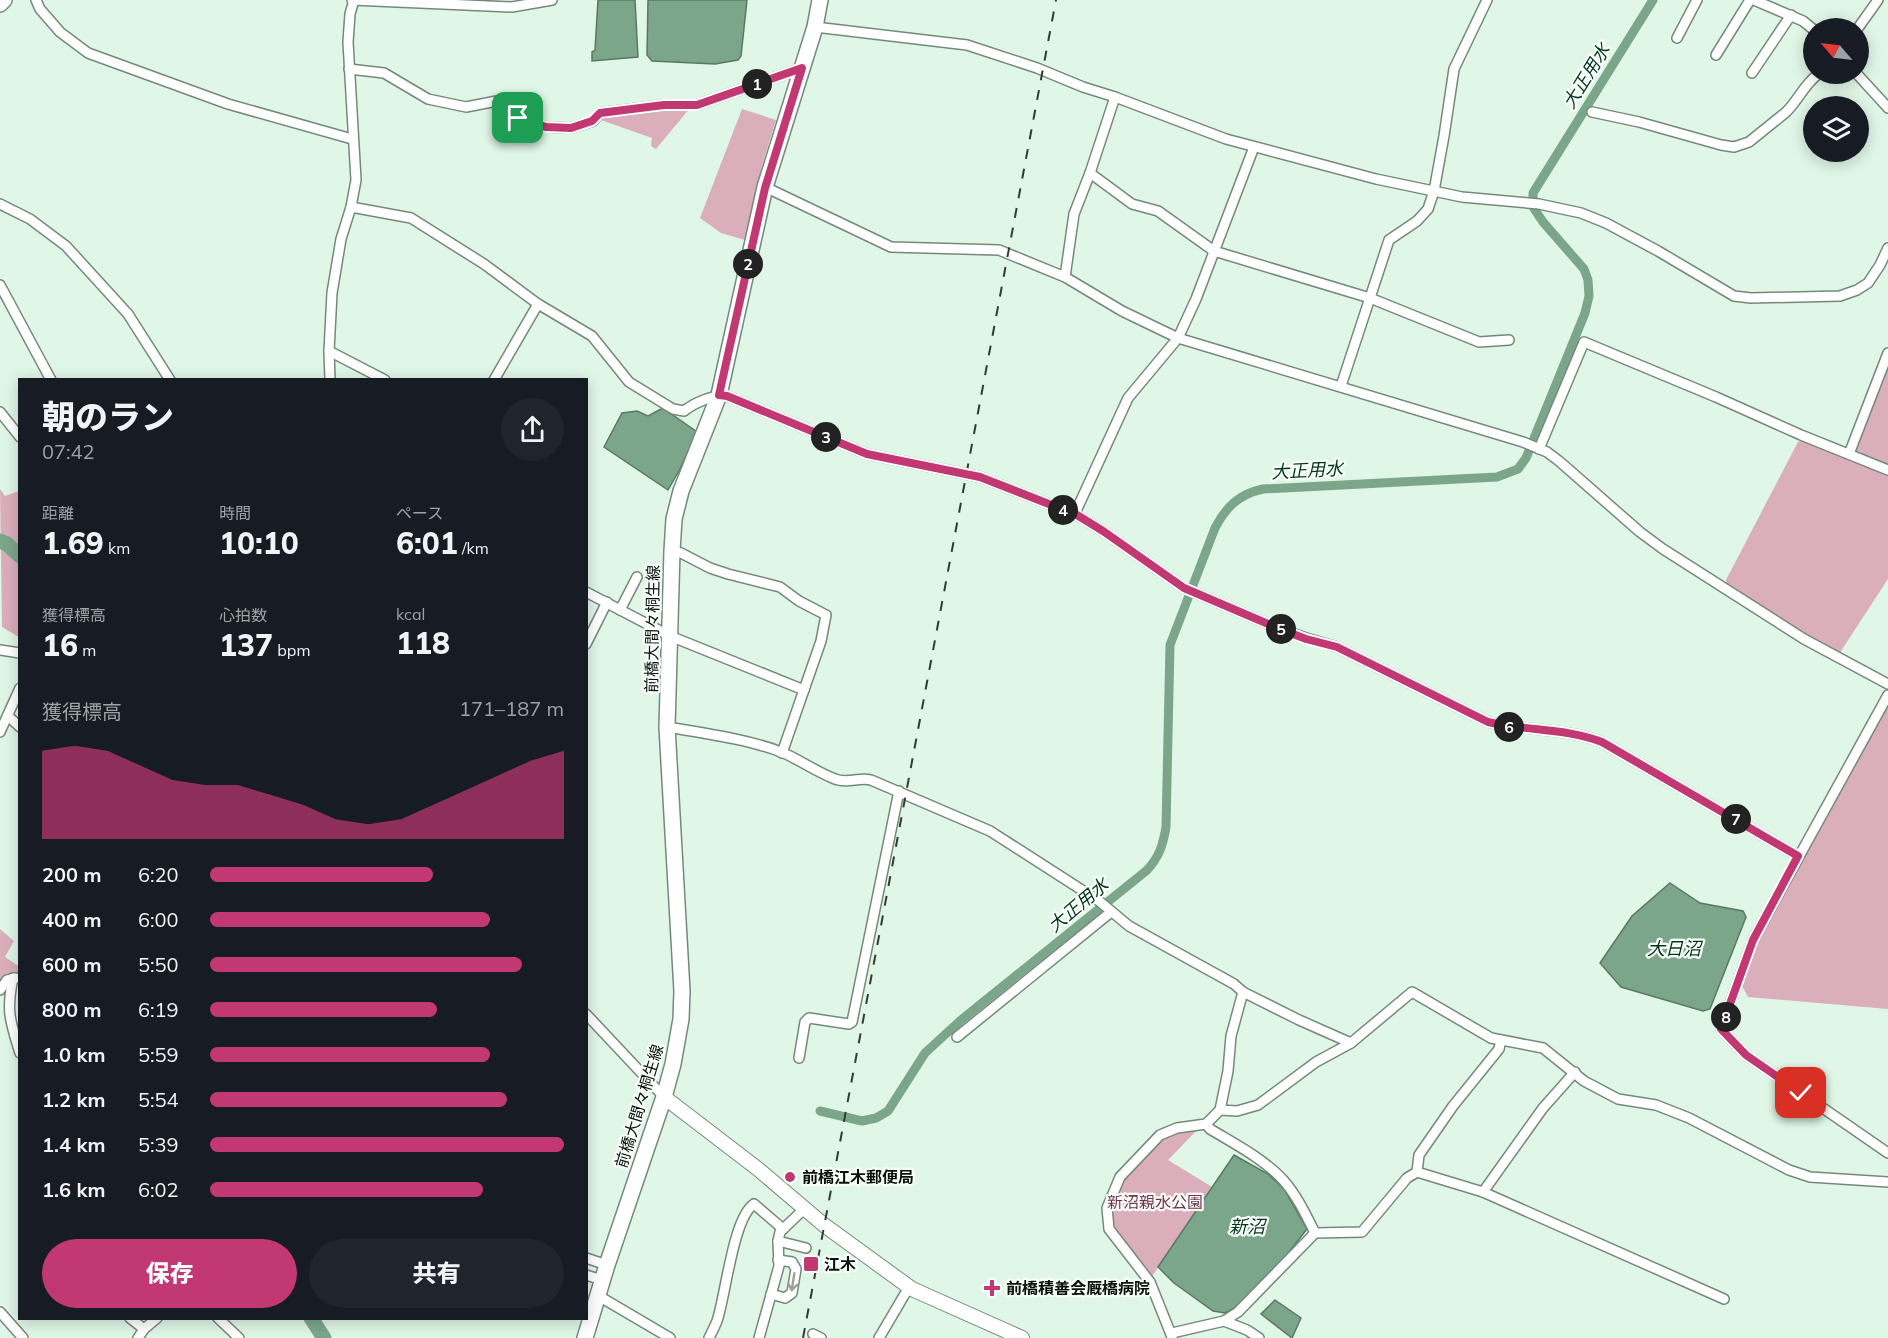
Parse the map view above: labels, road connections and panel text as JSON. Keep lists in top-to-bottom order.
{
  "streets": {
    "main road": ["前橋大間々桐生線"]
  },
  "water": ["大正用水", "大日沼", "新沼"],
  "parks": ["新沼親水公園"],
  "places": {
    "other": ["前橋江木郵便局"],
    "transit": ["江木"],
    "health": ["前橋積善会厩橋病院"]
  },
  "north": "top left",
  "page": {
    "pins": [
      "1",
      "2",
      "3",
      "4",
      "5",
      "6",
      "7",
      "8"
    ],
    "heading": ["朝のラン", "07:42"],
    "stats": [
      ["距離", "1.69 km"],
      ["時間", "10:10"],
      ["ペース", "6:01 /km"],
      ["獲得標高", "16 m"],
      ["心拍数", "137 bpm"],
      ["kcal", "118"]
    ],
    "chart": ["獲得標高", "171–187 m"],
    "list": [
      {
        "name": "200 m",
        "note": "6:20"
      },
      {
        "name": "400 m",
        "note": "6:00"
      },
      {
        "name": "600 m",
        "note": "5:50"
      },
      {
        "name": "800 m",
        "note": "6:19"
      },
      {
        "name": "1.0 km",
        "note": "5:59"
      },
      {
        "name": "1.2 km",
        "note": "5:54"
      },
      {
        "name": "1.4 km",
        "note": "5:39"
      },
      {
        "name": "1.6 km",
        "note": "6:02"
      }
    ],
    "buttons": ["保存", "共有"]
  }
}
